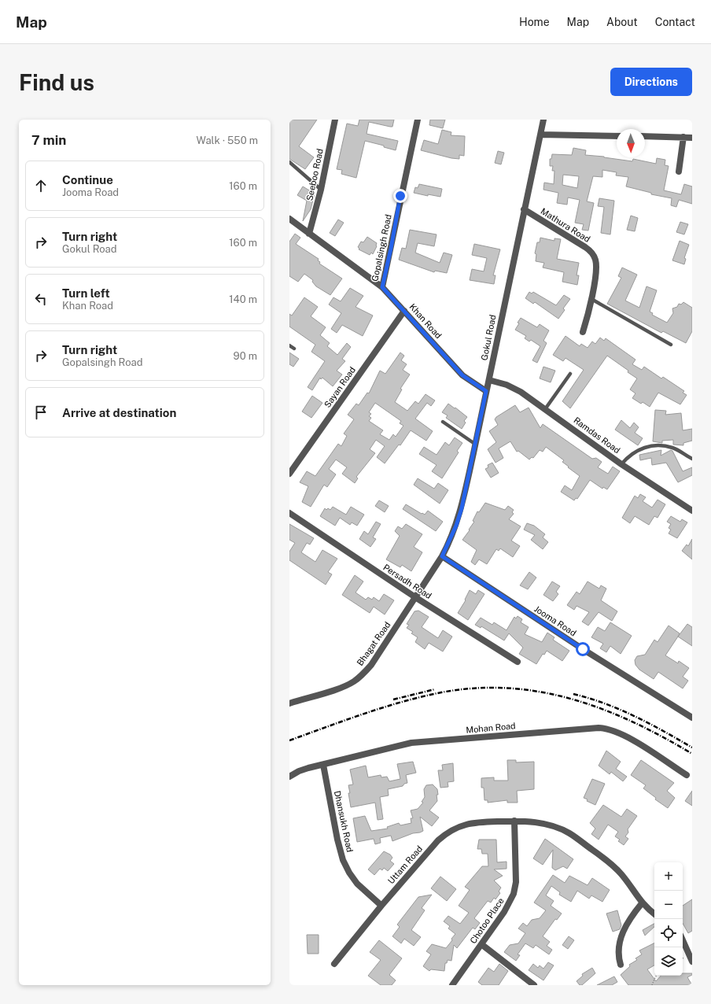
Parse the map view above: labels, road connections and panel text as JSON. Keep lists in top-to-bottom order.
{
  "streets": {
    "street": [
      "Seeboo Road",
      "Mathura Road",
      "Gopalsingh Road",
      "Khan Road",
      "Gokul Road",
      "Sayan Road",
      "Ramdas Road",
      "Persadh Road",
      "Jooma Road",
      "Bhagat Road",
      "Mohan Road",
      "Dhansukh Road",
      "Uttam Road",
      "Chotoo Place"
    ]
  },
  "crossings": [
    ["Seeboo Road", "Khan Road"],
    ["Mathura Road", "Gokul Road"],
    ["Gopalsingh Road", "Khan Road"],
    ["Khan Road", "Gokul Road"],
    ["Khan Road", "Sayan Road"],
    ["Gokul Road", "Ramdas Road"],
    ["Gokul Road", "Jooma Road"],
    ["Gokul Road", "Bhagat Road"],
    ["Persadh Road", "Bhagat Road"],
    ["Jooma Road", "Bhagat Road"],
    ["Mohan Road", "Dhansukh Road"],
    ["Dhansukh Road", "Uttam Road"],
    ["Uttam Road", "Chotoo Place"]
  ],
  "north": "bottom",
  "page": {
    "header": "Map",
    "nav": [
      "Home",
      "Map",
      "About",
      "Contact"
    ],
    "buttons": "Directions",
    "title": "Find us",
    "heading": ["7 min", "Walk · 550 m"],
    "list": [
      ["Continue", "Jooma Road", "160 m"],
      ["Turn right", "Gokul Road", "160 m"],
      ["Turn left", "Khan Road", "140 m"],
      ["Turn right", "Gopalsingh Road", "90 m"],
      "Arrive at destination"
    ],
    "map_buttons": ["+", "−"]
  }
}
